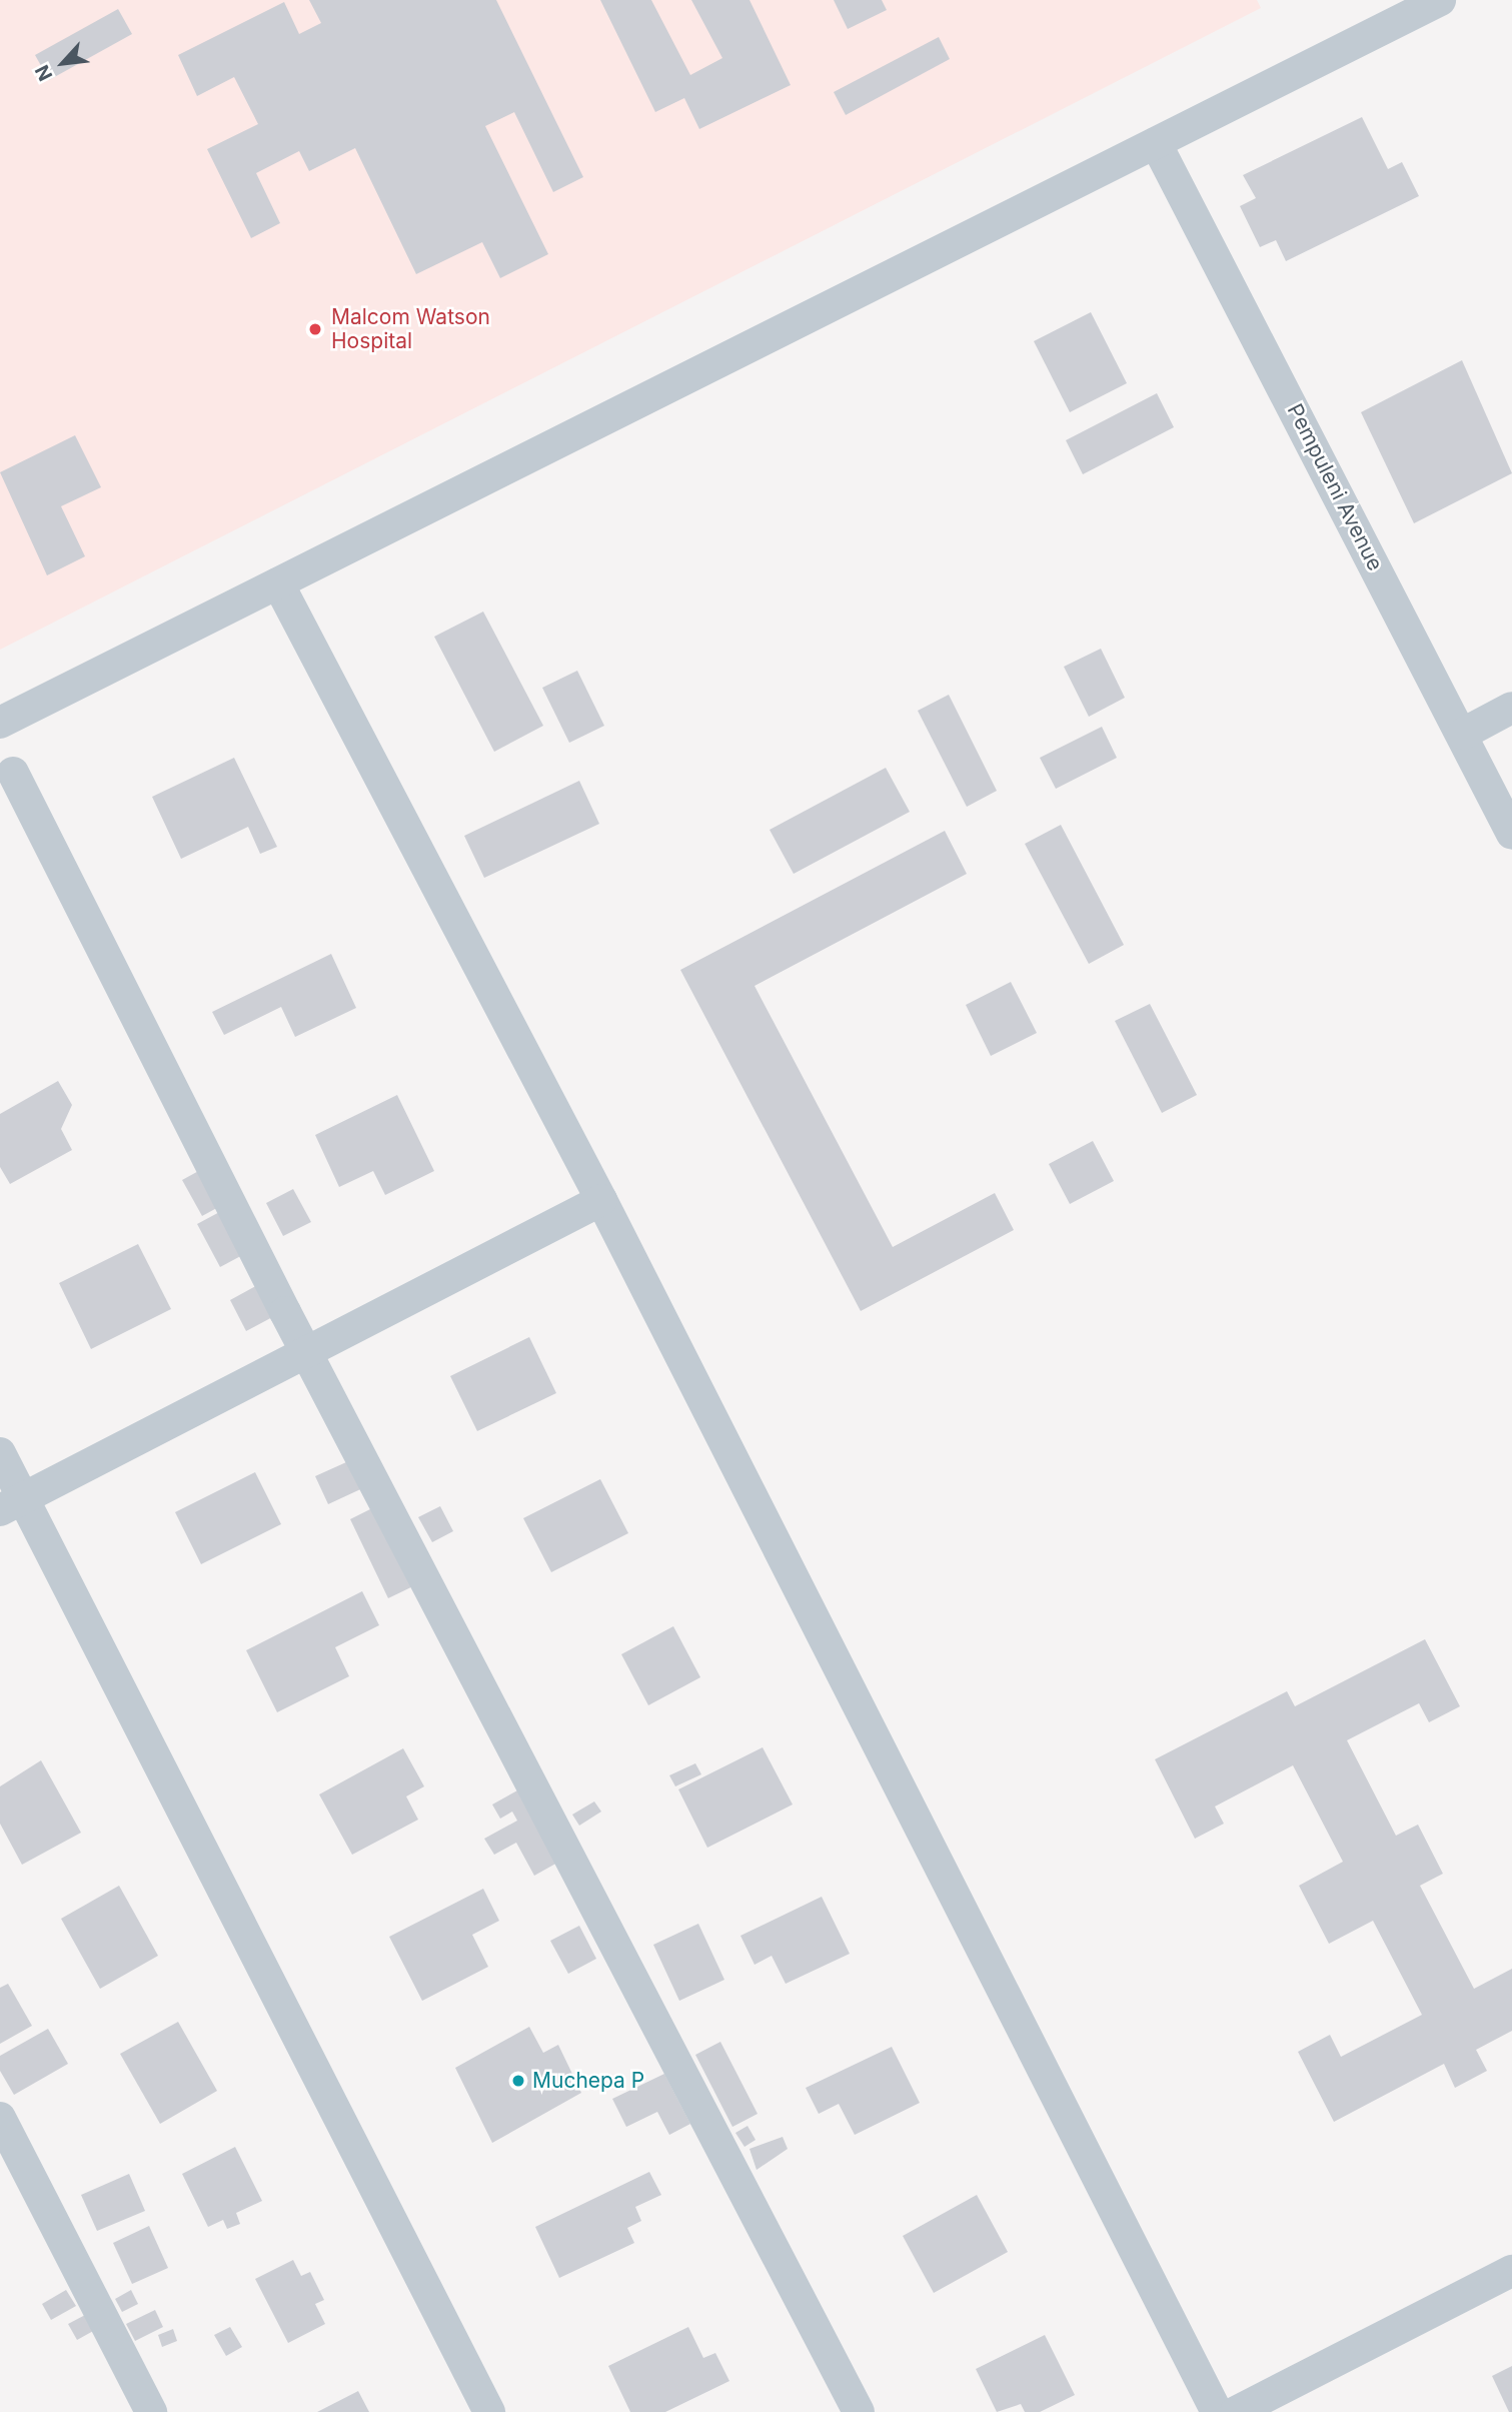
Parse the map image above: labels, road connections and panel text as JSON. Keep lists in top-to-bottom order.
{
  "streets": {
    "street": ["Pempuleni Avenue"]
  },
  "places": ["Malcom Watson Hospital", "Muchepa P"],
  "north": "bottom left"
}
